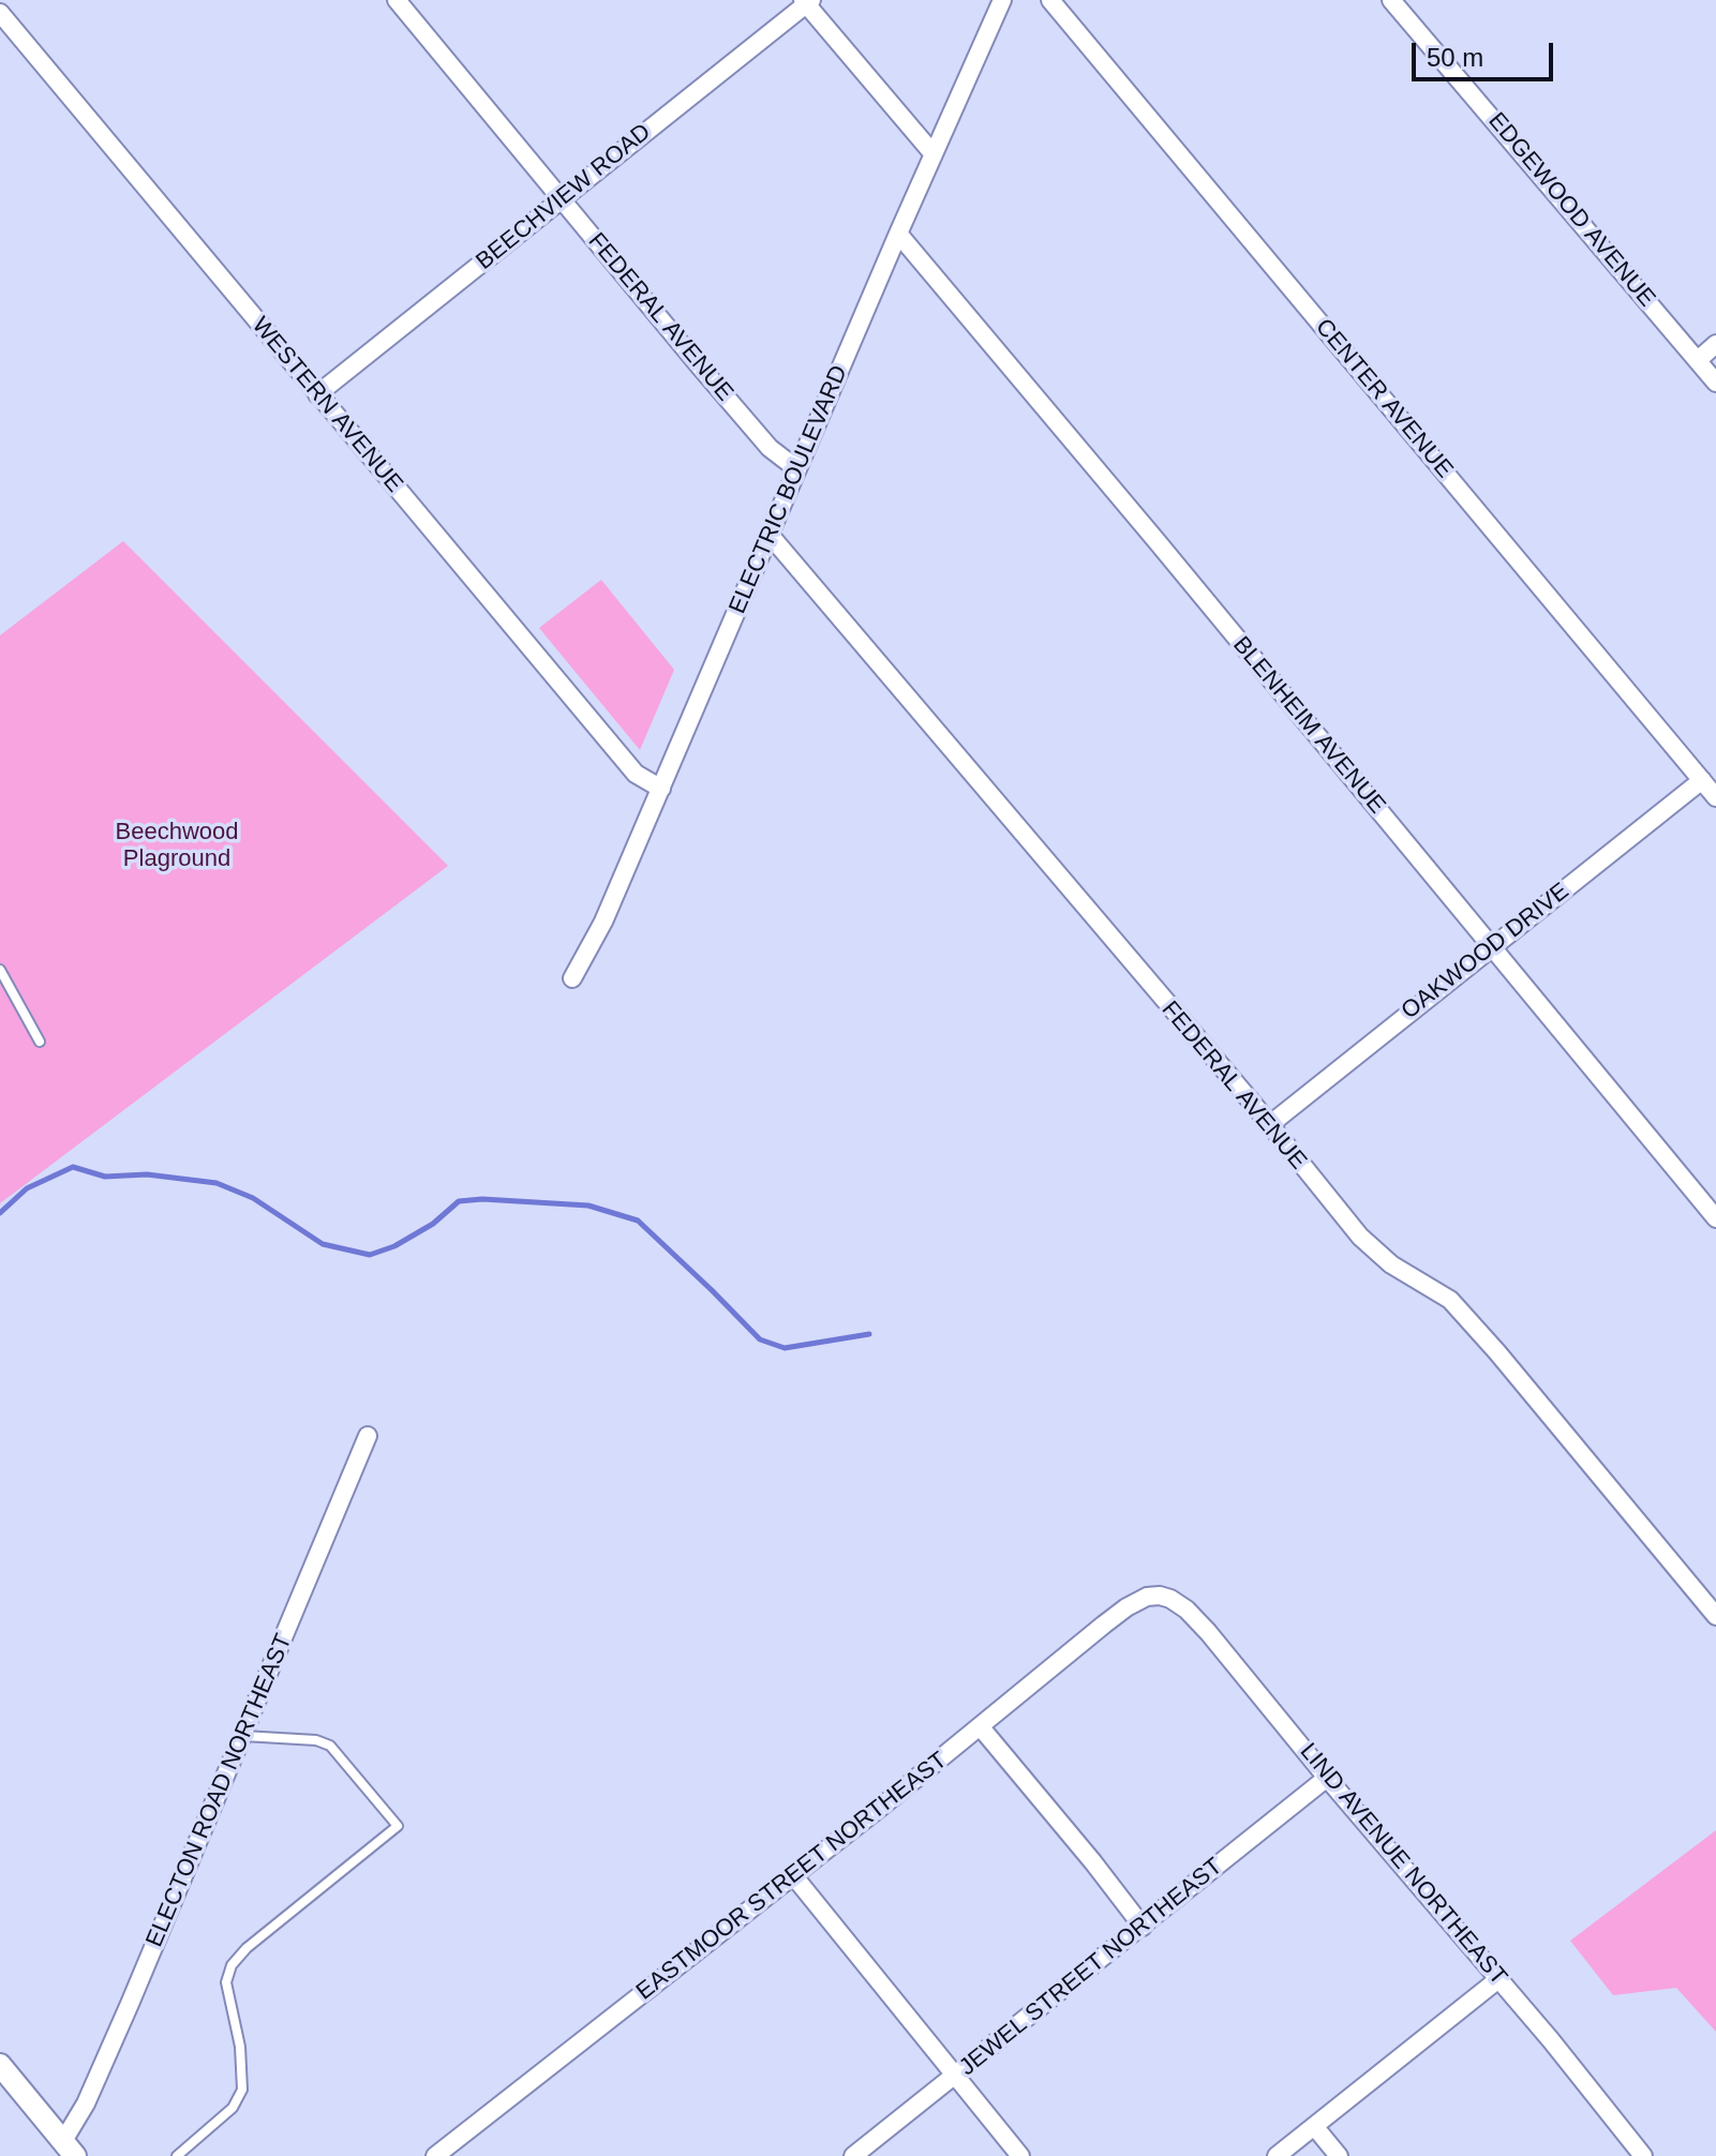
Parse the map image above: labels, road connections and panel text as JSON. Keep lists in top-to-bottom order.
{
  "streets": {
    "street": [
      "BEECHVIEW ROAD",
      "EDGEWOOD AVENUE",
      "FEDERAL AVENUE",
      "CENTER AVENUE",
      "WESTERN AVENUE",
      "ELECTRIC BOULEVARD",
      "BLENHEIM AVENUE",
      "OAKWOOD DRIVE",
      "ELECTON ROAD NORTHEAST",
      "LIND AVENUE NORTHEAST",
      "EASTMOOR STREET NORTHEAST",
      "JEWEL STREET NORTHEAST"
    ]
  },
  "crossings": [
    ["BEECHVIEW ROAD", "FEDERAL AVENUE"],
    ["BEECHVIEW ROAD", "WESTERN AVENUE"],
    ["FEDERAL AVENUE", "ELECTRIC BOULEVARD"],
    ["FEDERAL AVENUE", "OAKWOOD DRIVE"],
    ["CENTER AVENUE", "OAKWOOD DRIVE"],
    ["WESTERN AVENUE", "ELECTRIC BOULEVARD"],
    ["ELECTRIC BOULEVARD", "BLENHEIM AVENUE"],
    ["BLENHEIM AVENUE", "OAKWOOD DRIVE"],
    ["LIND AVENUE NORTHEAST", "EASTMOOR STREET NORTHEAST"],
    ["LIND AVENUE NORTHEAST", "JEWEL STREET NORTHEAST"]
  ],
  "parks": ["Beechwood Plaground"],
  "scale_bar": "50 m"
}
